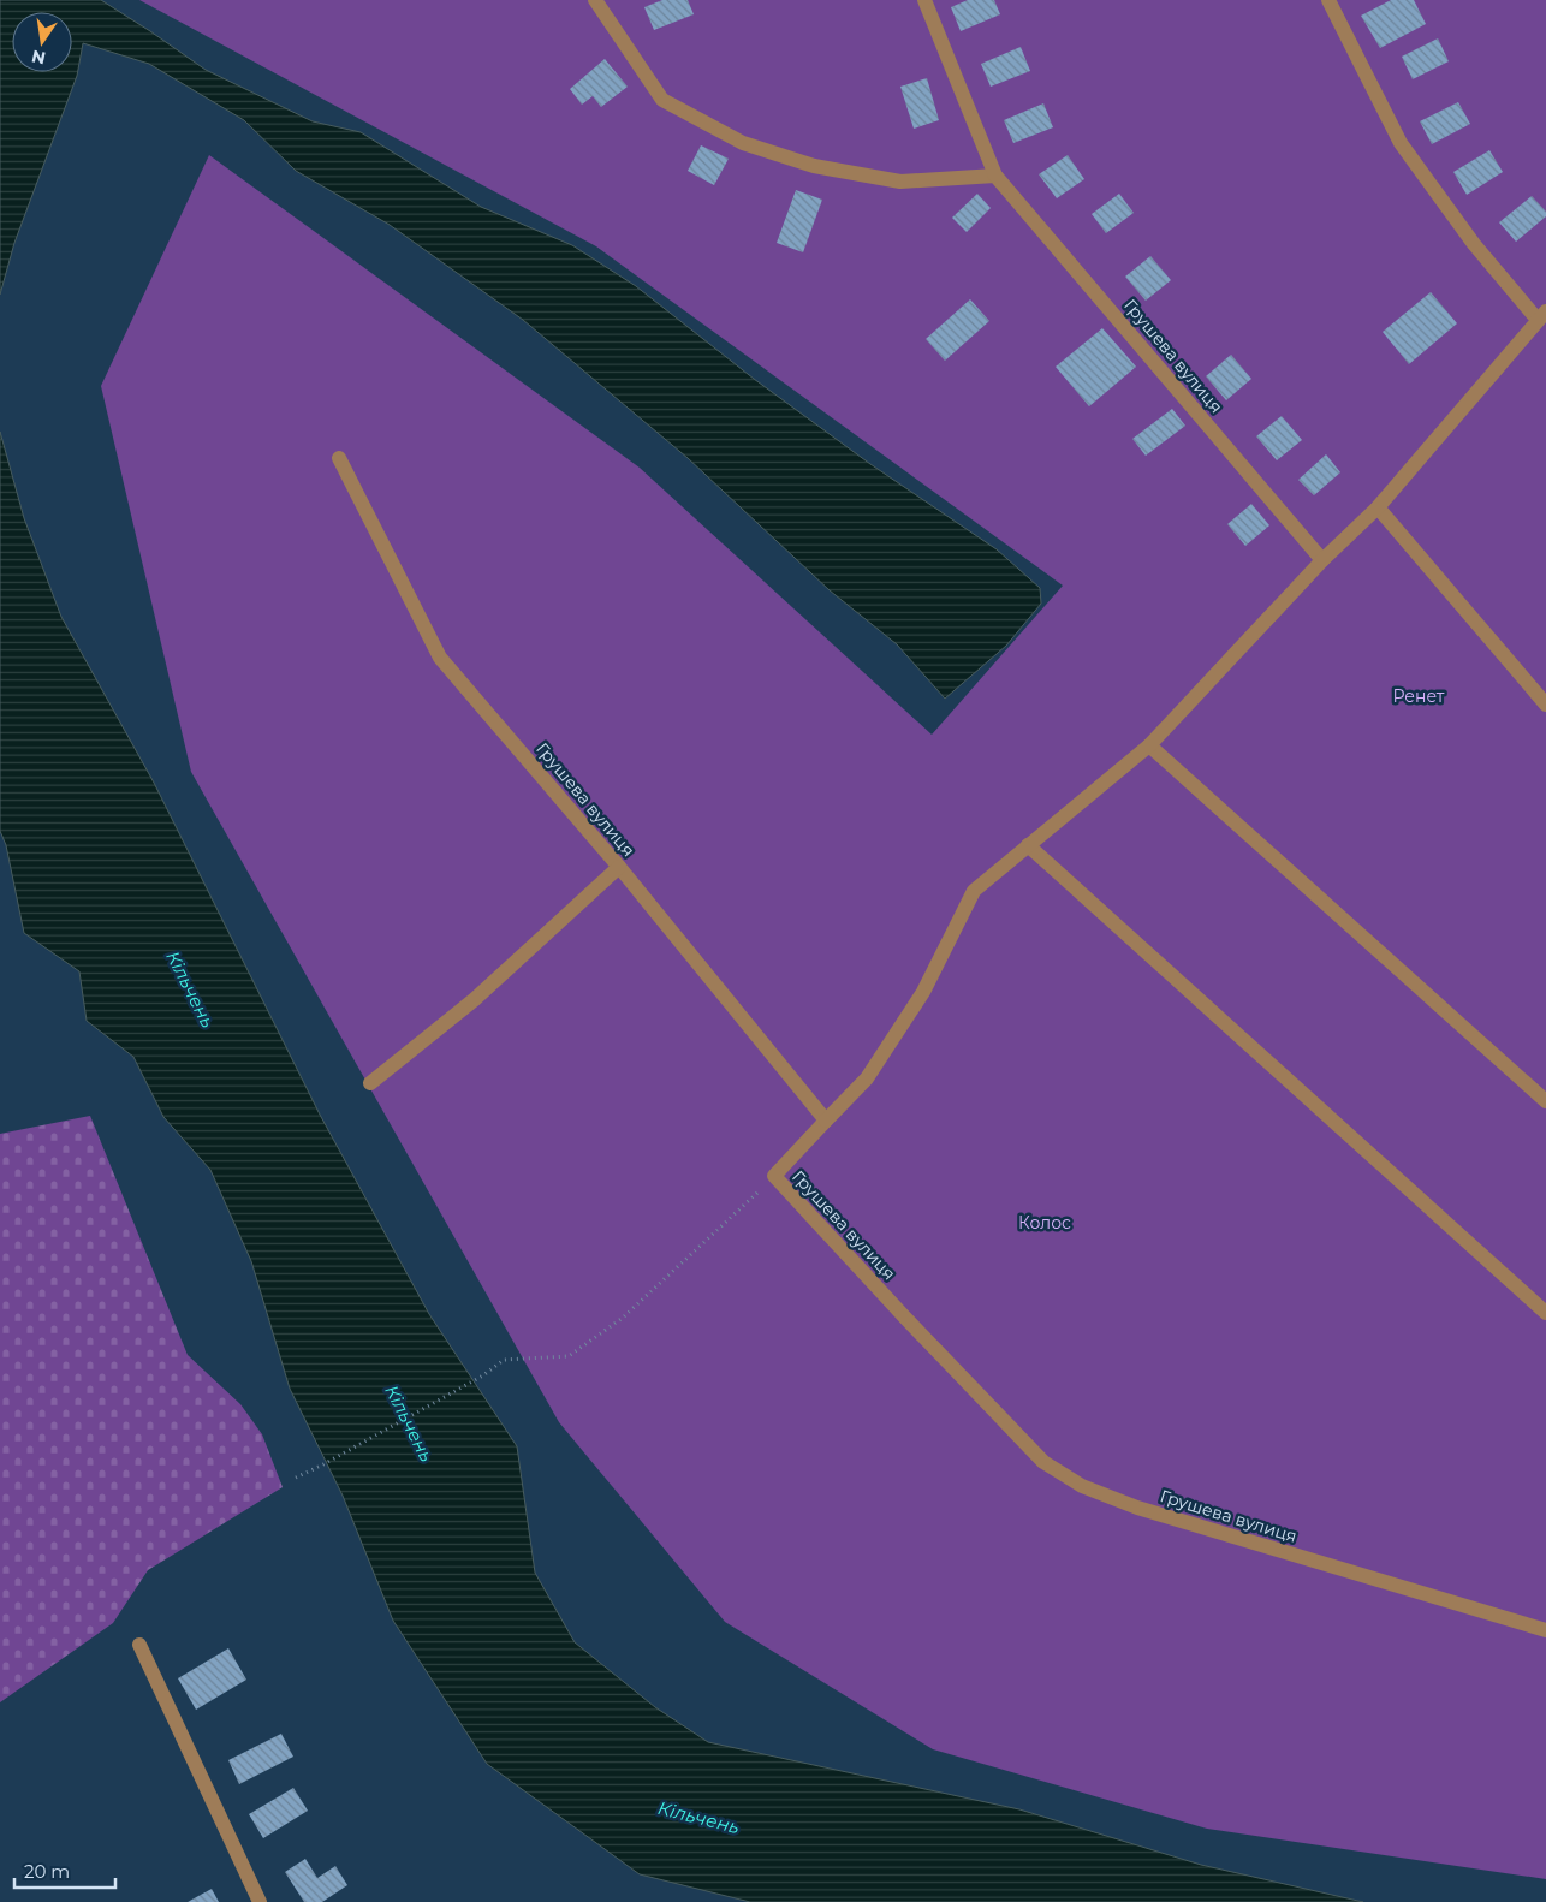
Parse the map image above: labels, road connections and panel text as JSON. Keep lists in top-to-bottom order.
{
  "streets": {
    "street": ["Грушева вулиця"]
  },
  "water": ["Кільчень"],
  "parks": ["Ренет", "Колос"],
  "scale_bar": "20 m",
  "north": "bottom"
}
